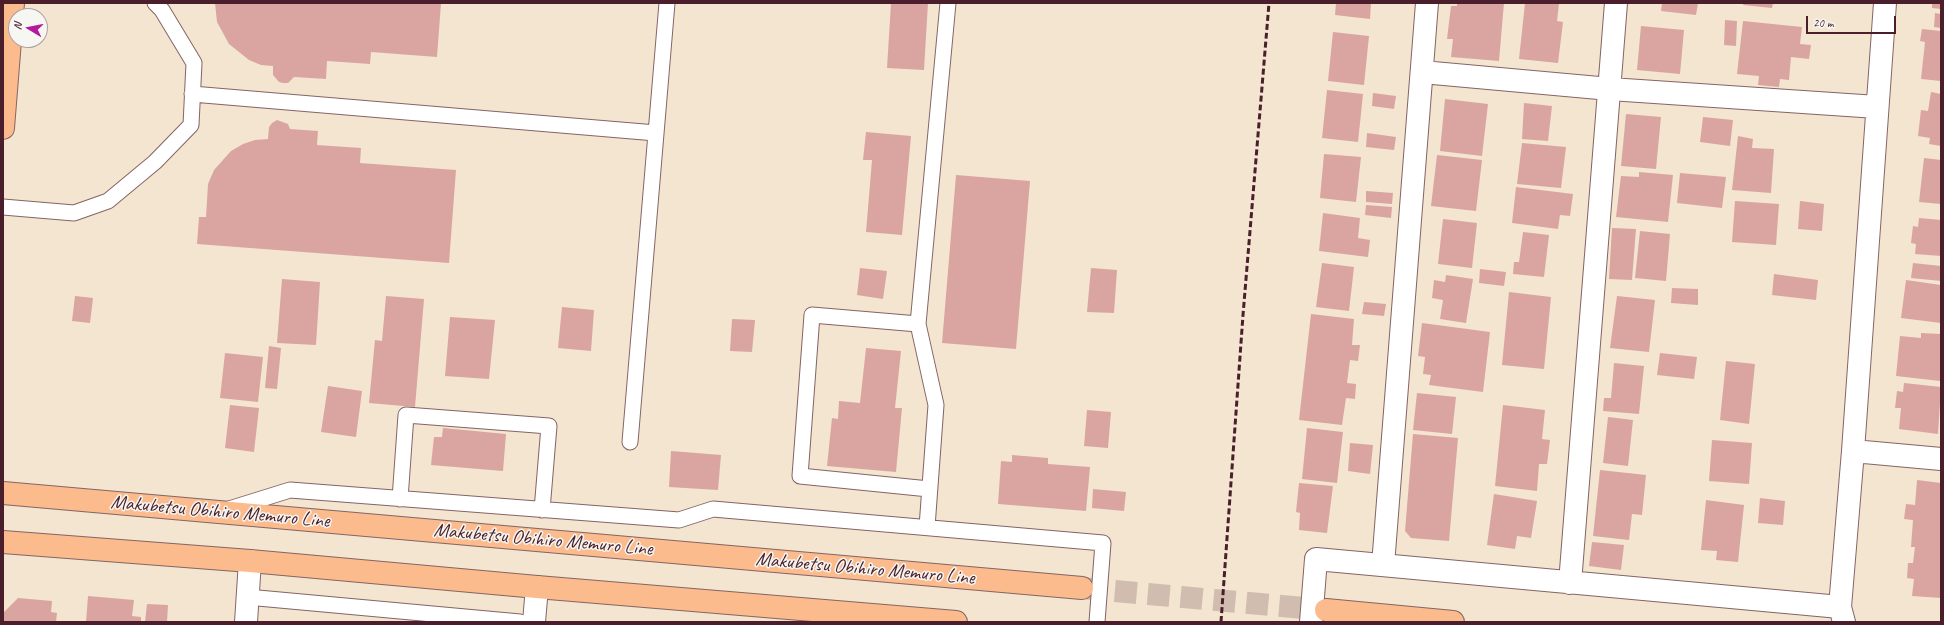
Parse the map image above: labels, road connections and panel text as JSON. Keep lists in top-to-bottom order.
{
  "streets": {
    "main road": ["Makubetsu Obihiro Memuro Line"]
  },
  "scale_bar": "20 m",
  "north": "left"
}
